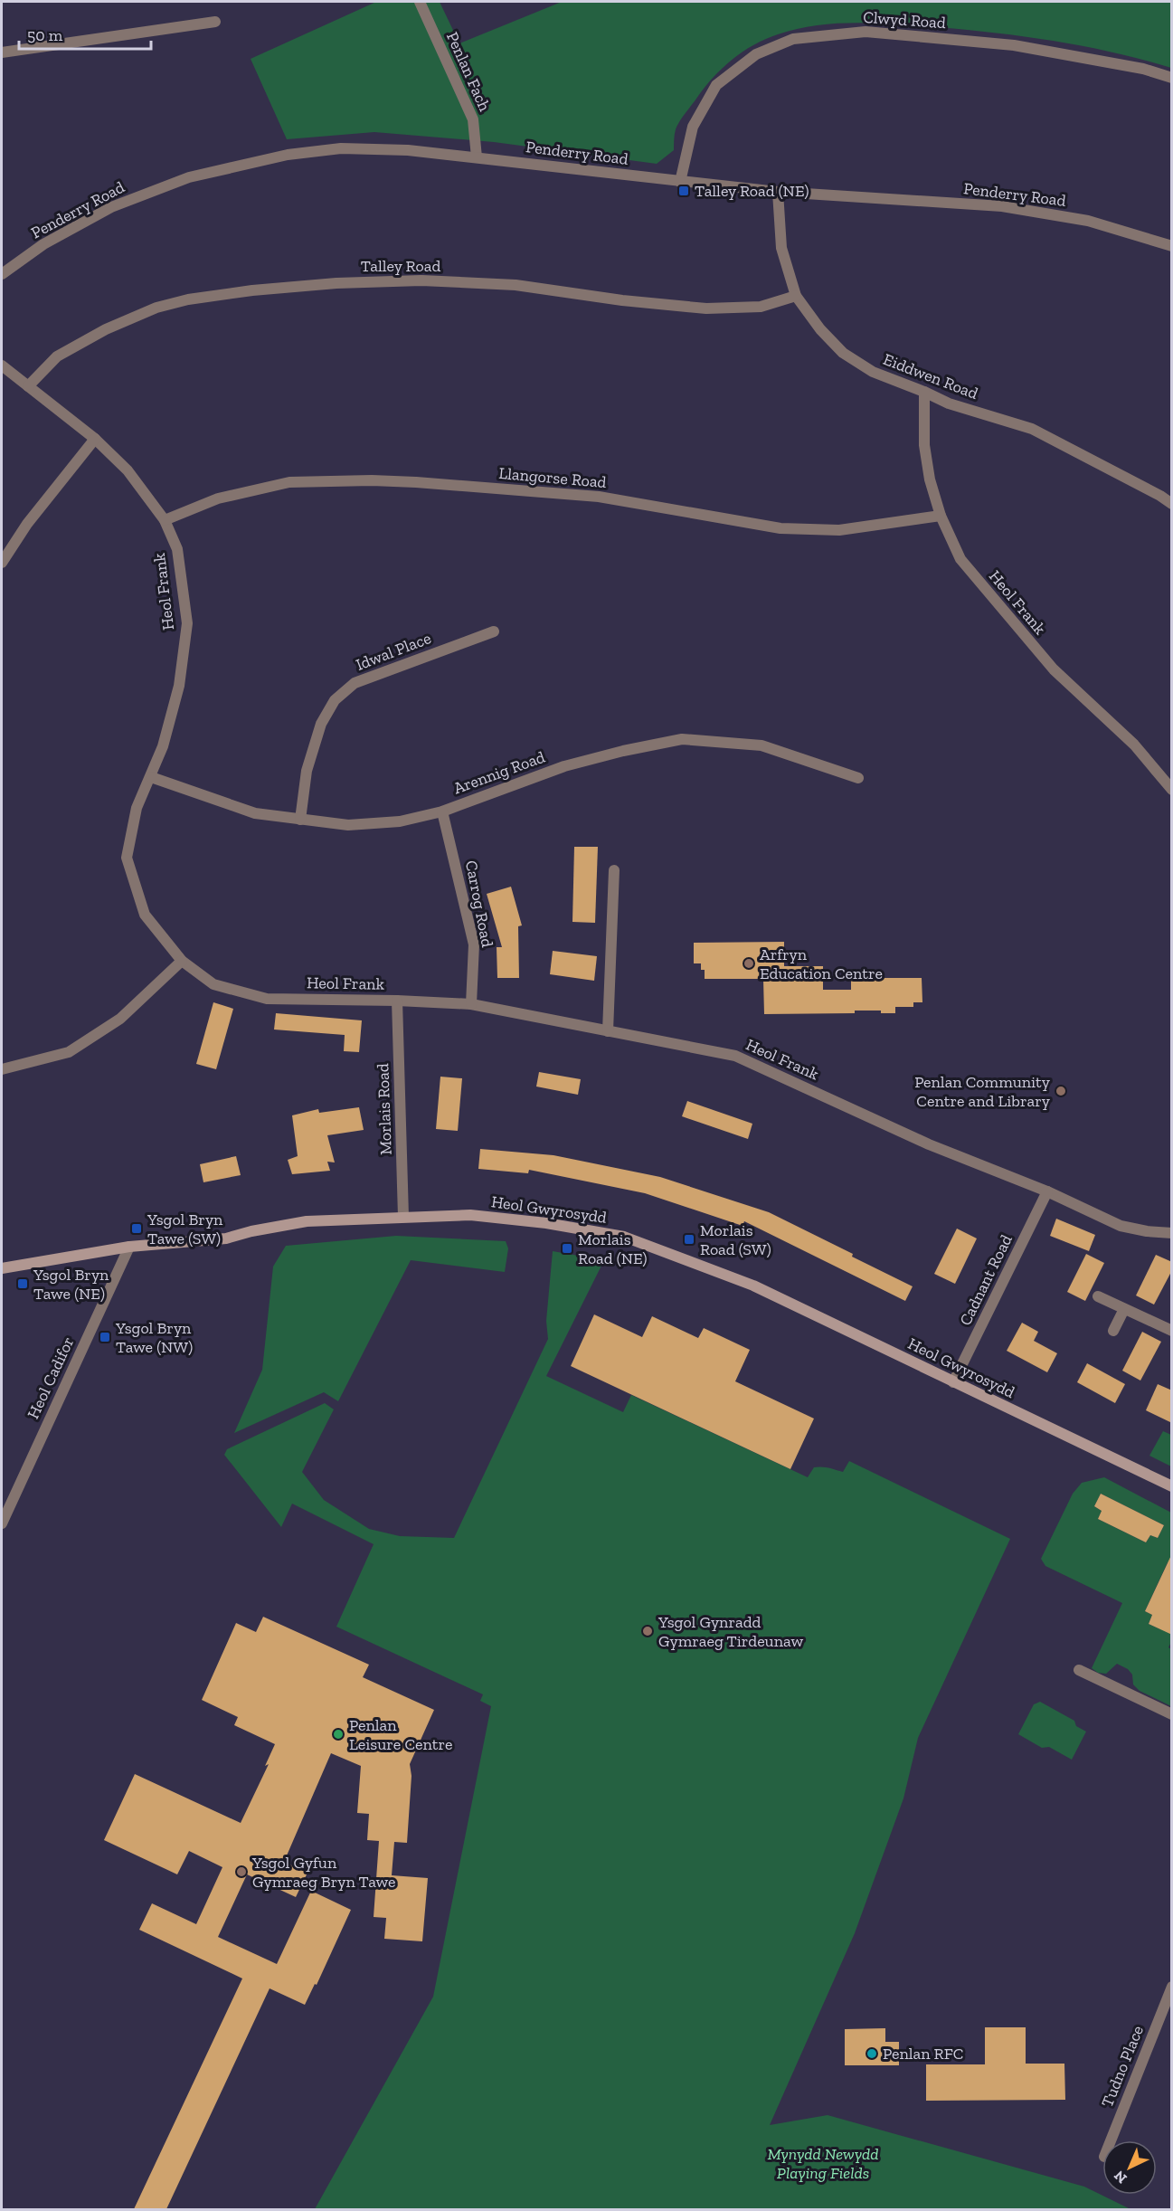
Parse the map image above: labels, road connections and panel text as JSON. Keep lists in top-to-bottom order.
{
  "streets": {
    "street": [
      "Clwyd Road",
      "Penlan Fach",
      "Penderry Road",
      "Talley Road",
      "Eiddwen Road",
      "Llangorse Road",
      "Heol Frank",
      "Idwal Place",
      "Arennig Road",
      "Carrog Road",
      "Morlais Road",
      "Heol Gwyrosydd",
      "Cadnant Road",
      "Heol Cadifor",
      "Tudno Place"
    ]
  },
  "crossings": [
    ["Clwyd Road", "Penderry Road"],
    ["Penlan Fach", "Penderry Road"],
    ["Penderry Road", "Eiddwen Road"],
    ["Talley Road", "Eiddwen Road"],
    ["Talley Road", "Heol Frank"],
    ["Eiddwen Road", "Heol Frank"],
    ["Llangorse Road", "Heol Frank"],
    ["Heol Frank", "Arennig Road"],
    ["Heol Frank", "Carrog Road"],
    ["Heol Frank", "Morlais Road"],
    ["Heol Frank", "Cadnant Road"],
    ["Idwal Place", "Arennig Road"],
    ["Arennig Road", "Carrog Road"],
    ["Morlais Road", "Heol Gwyrosydd"],
    ["Heol Gwyrosydd", "Cadnant Road"],
    ["Heol Gwyrosydd", "Heol Cadifor"]
  ],
  "parks": ["Mynydd Newydd Playing Fields"],
  "places": {
    "transit": [
      "Talley Road (NE)",
      "Ysgol Bryn Tawe (SW)",
      "Morlais Road (SW)",
      "Morlais Road (NE)",
      "Ysgol Bryn Tawe (NE)",
      "Ysgol Bryn Tawe (NW)"
    ],
    "other": [
      "Arfryn Education Centre",
      "Penlan Community Centre and Library",
      "Ysgol Gynradd Gymraeg Tirdeunaw",
      "Penlan Leisure Centre",
      "Ysgol Gyfun Gymraeg Bryn Tawe",
      "Penlan RFC"
    ]
  },
  "scale_bar": "50 m",
  "north": "bottom left"
}
